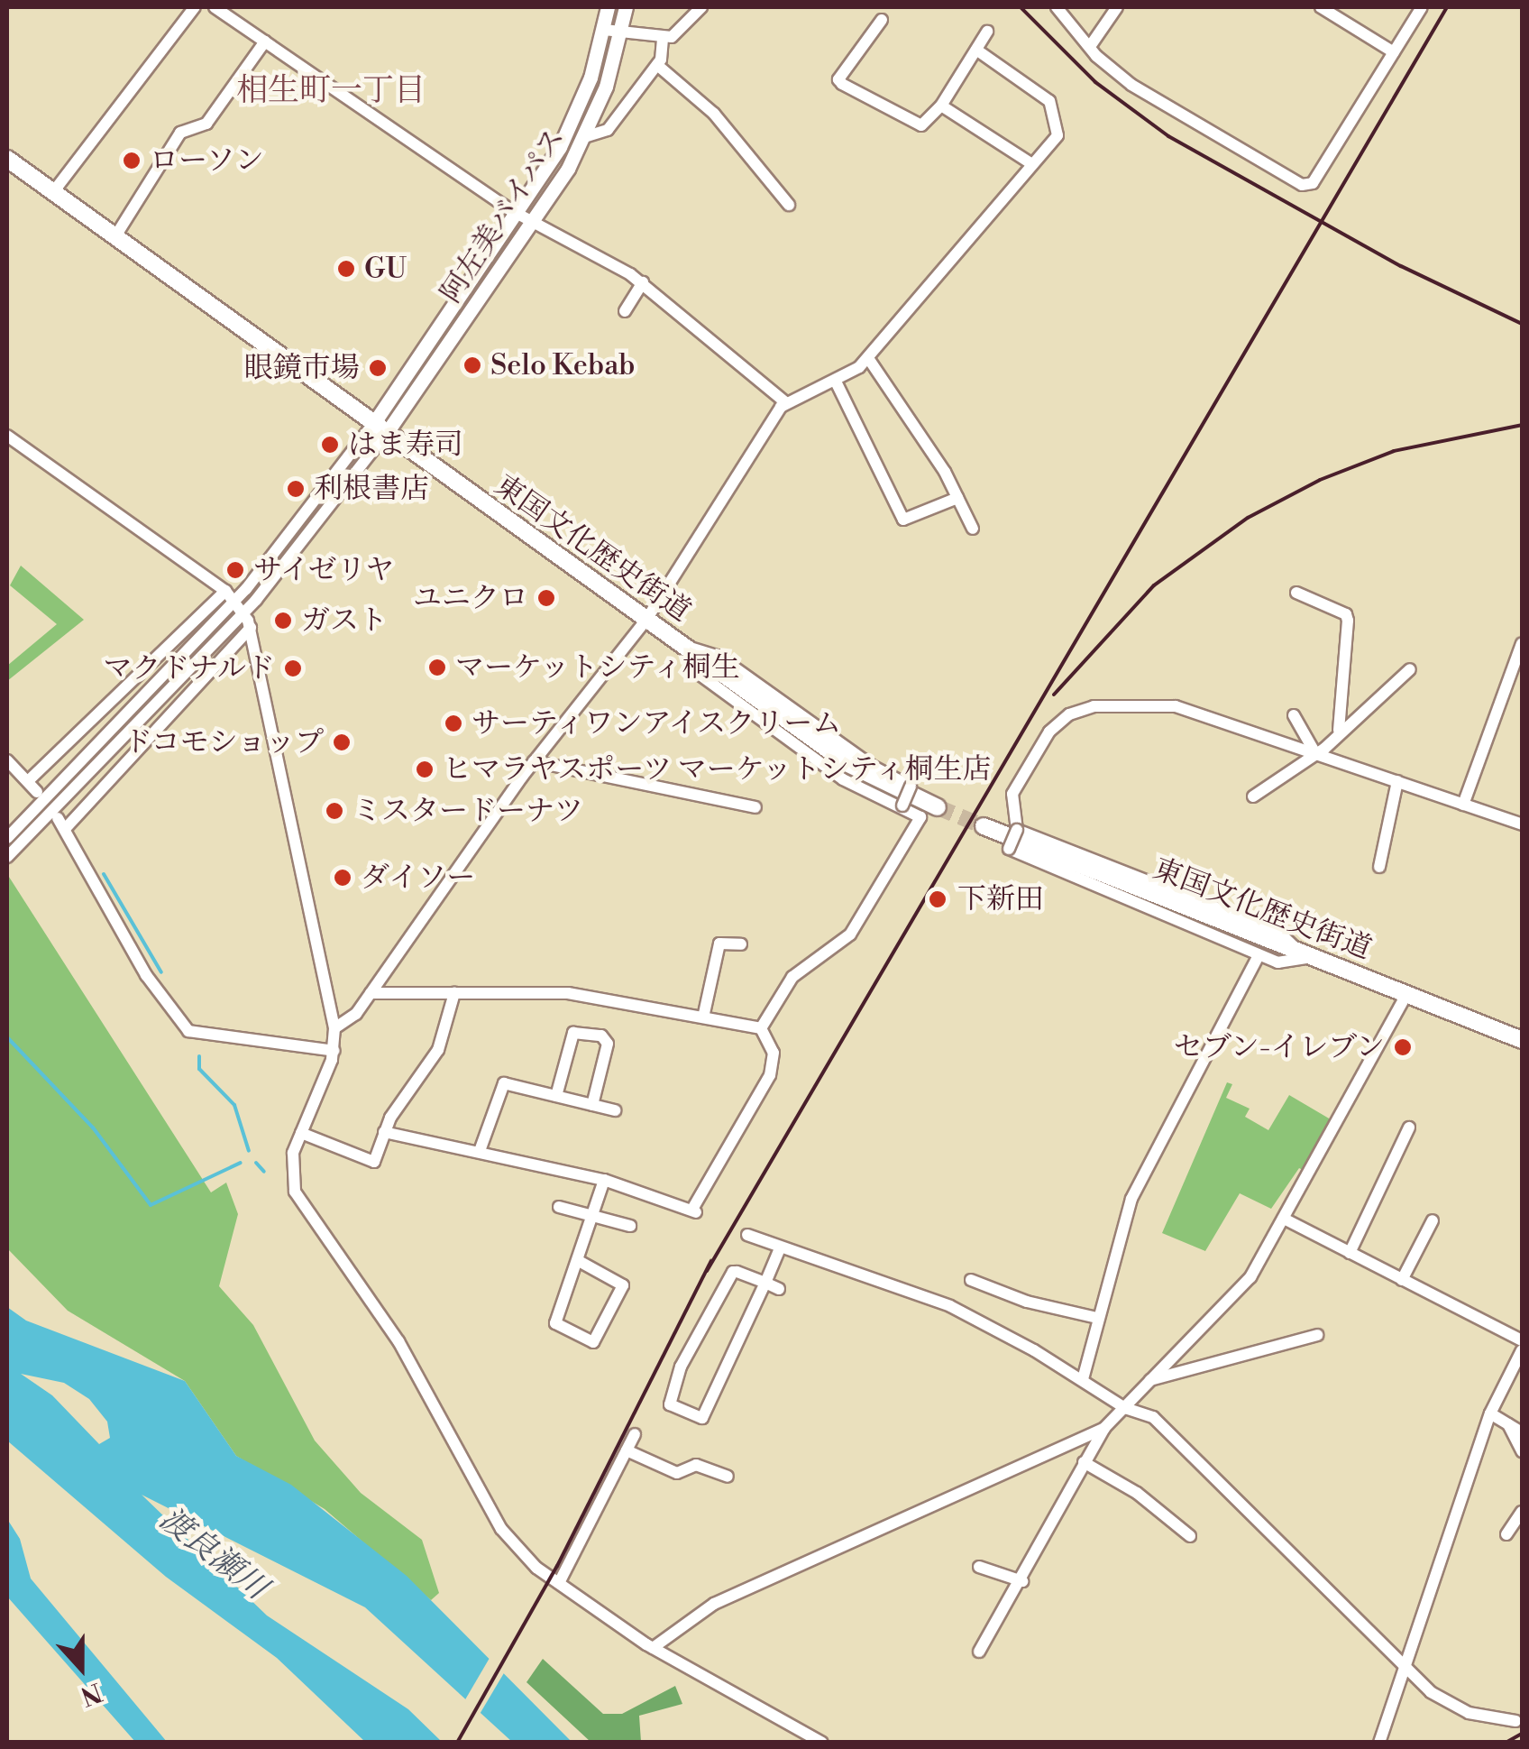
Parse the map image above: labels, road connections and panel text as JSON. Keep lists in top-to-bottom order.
{
  "streets": {
    "highway": ["東国文化歴史街道"],
    "main road": ["阿左美バイパス"]
  },
  "crossings": [
    ["阿左美バイパス", "東国文化歴史街道"]
  ],
  "districts": ["相生町一丁目"],
  "water": ["渡良瀬川"],
  "places": [
    "ローソン",
    "GU",
    "Selo Kebab",
    "眼鏡市場",
    "はま寿司",
    "利根書店",
    "サイゼリヤ",
    "ユニクロ",
    "ガスト",
    "マーケットシティ桐生",
    "マクドナルド",
    "サーティワンアイスクリーム",
    "ドコモショップ",
    "ヒマラヤスポーツ マーケットシティ桐生店",
    "ミスタードーナツ",
    "ダイソー",
    "下新田",
    "セブン-イレブン"
  ],
  "north": "bottom"
}
